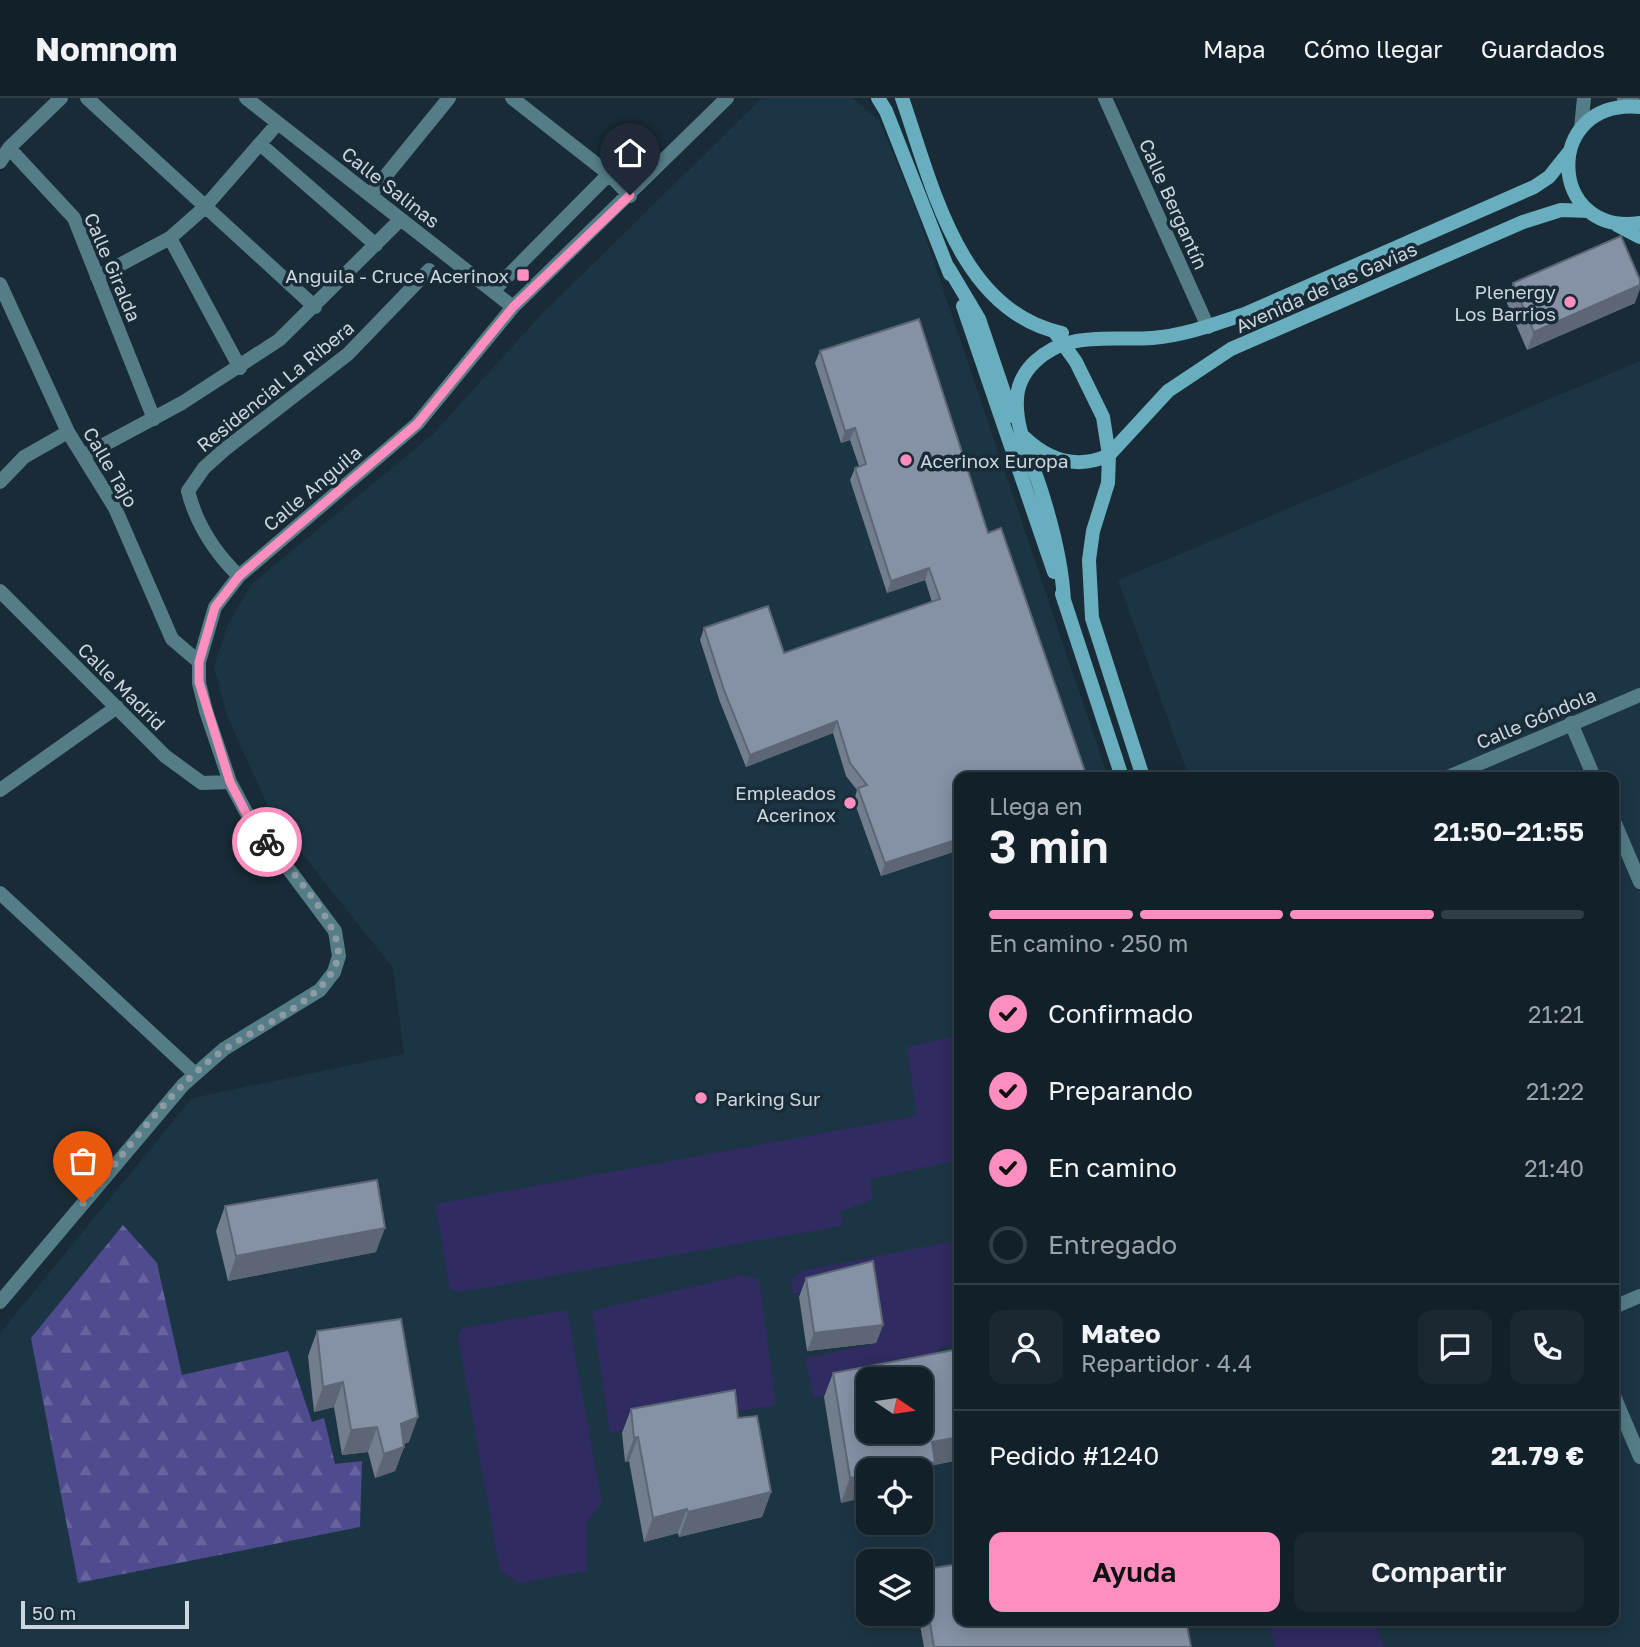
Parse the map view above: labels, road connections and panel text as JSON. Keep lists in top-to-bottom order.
{
  "streets": {
    "street": [
      "Calle Salinas",
      "Calle Bergantín",
      "Calle Giralda",
      "Avenida de las Gavias",
      "Residencial La Ribera",
      "Calle Tajo",
      "Calle Anguila",
      "Calle Madrid",
      "Calle Góndola"
    ]
  },
  "crossings": [
    ["Calle Salinas", "Calle Anguila"],
    ["Calle Bergantín", "Avenida de las Gavias"],
    ["Residencial La Ribera", "Calle Anguila"],
    ["Calle Tajo", "Calle Anguila"],
    ["Calle Anguila", "Calle Madrid"]
  ],
  "places": {
    "transit": ["Anguila - Cruce Acerinox"],
    "other": [
      "Plenergy Los Barrios",
      "Acerinox Europa",
      "Empleados Acerinox",
      "Parking Sur"
    ]
  },
  "scale_bar": "50 m",
  "north": "right",
  "page": {
    "header": "Nomnom",
    "nav": ["Mapa", "Cómo llegar", "Guardados"],
    "heading": ["3 min", "Llega en", "21:50–21:55"],
    "panel": [
      "Mateo",
      "Repartidor · 4.4",
      "Pedido #1240",
      "21.79 €"
    ],
    "bar": "En camino · 250 m",
    "list": [
      ["Confirmado", "21:21"],
      ["Preparando", "21:22"],
      ["En camino", "21:40"],
      "Entregado"
    ],
    "buttons": ["Ayuda", "Compartir"],
    "scale": "50 m"
  }
}
